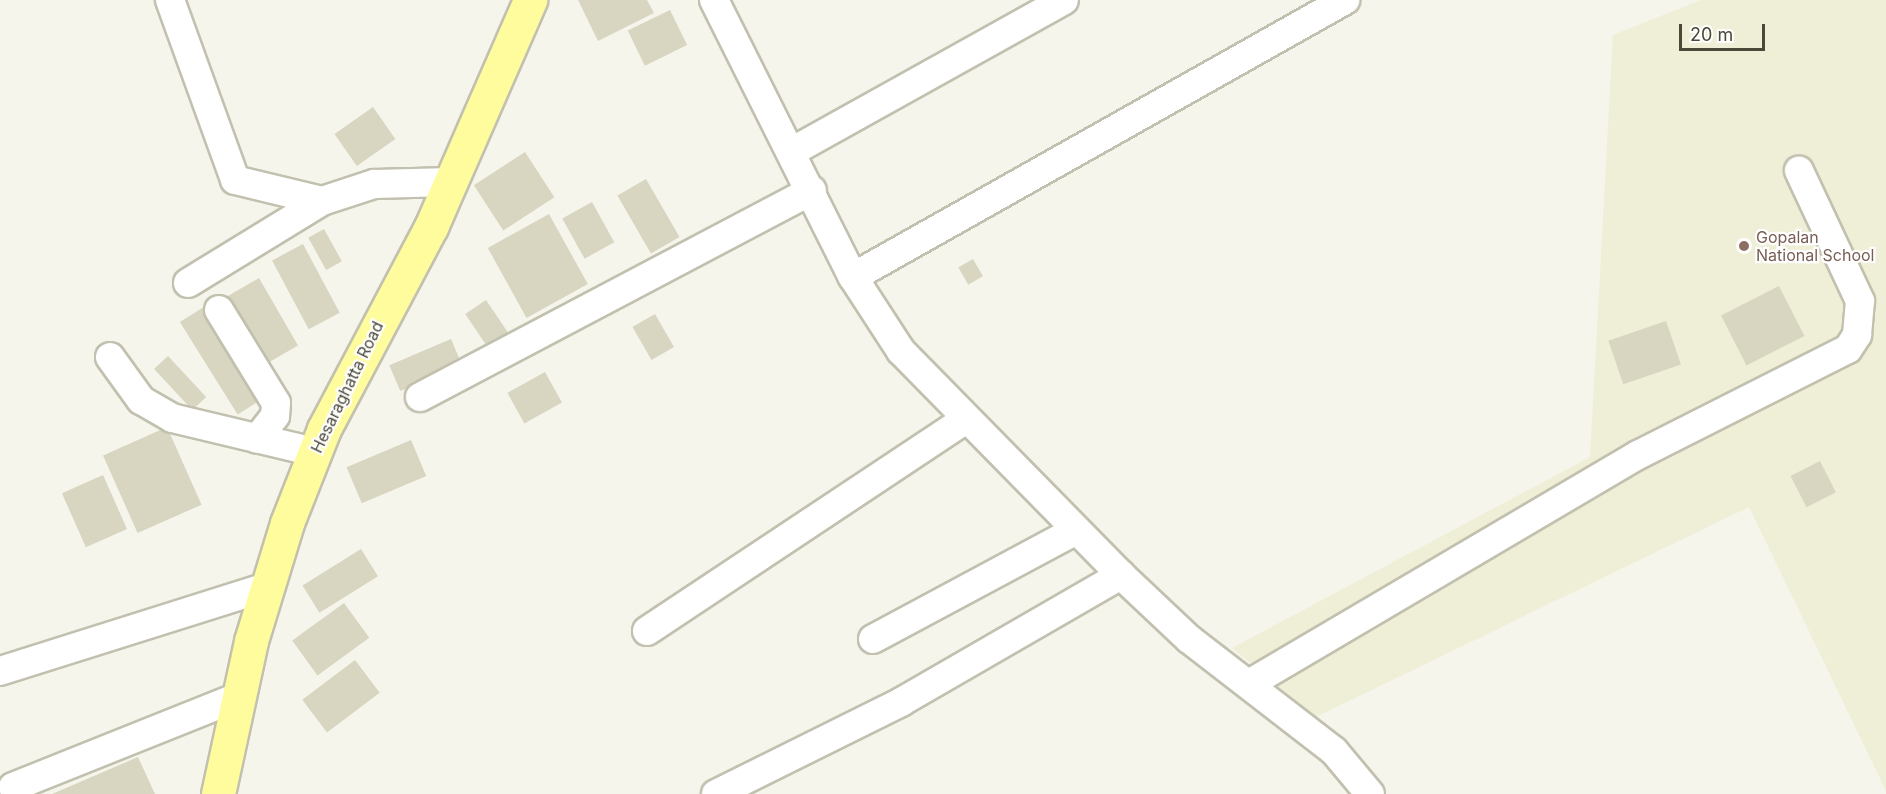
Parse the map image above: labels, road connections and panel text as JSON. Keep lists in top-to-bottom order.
{
  "streets": {
    "main road": ["Hesaraghatta Road"]
  },
  "places": ["Gopalan National School"],
  "scale_bar": "20 m"
}
